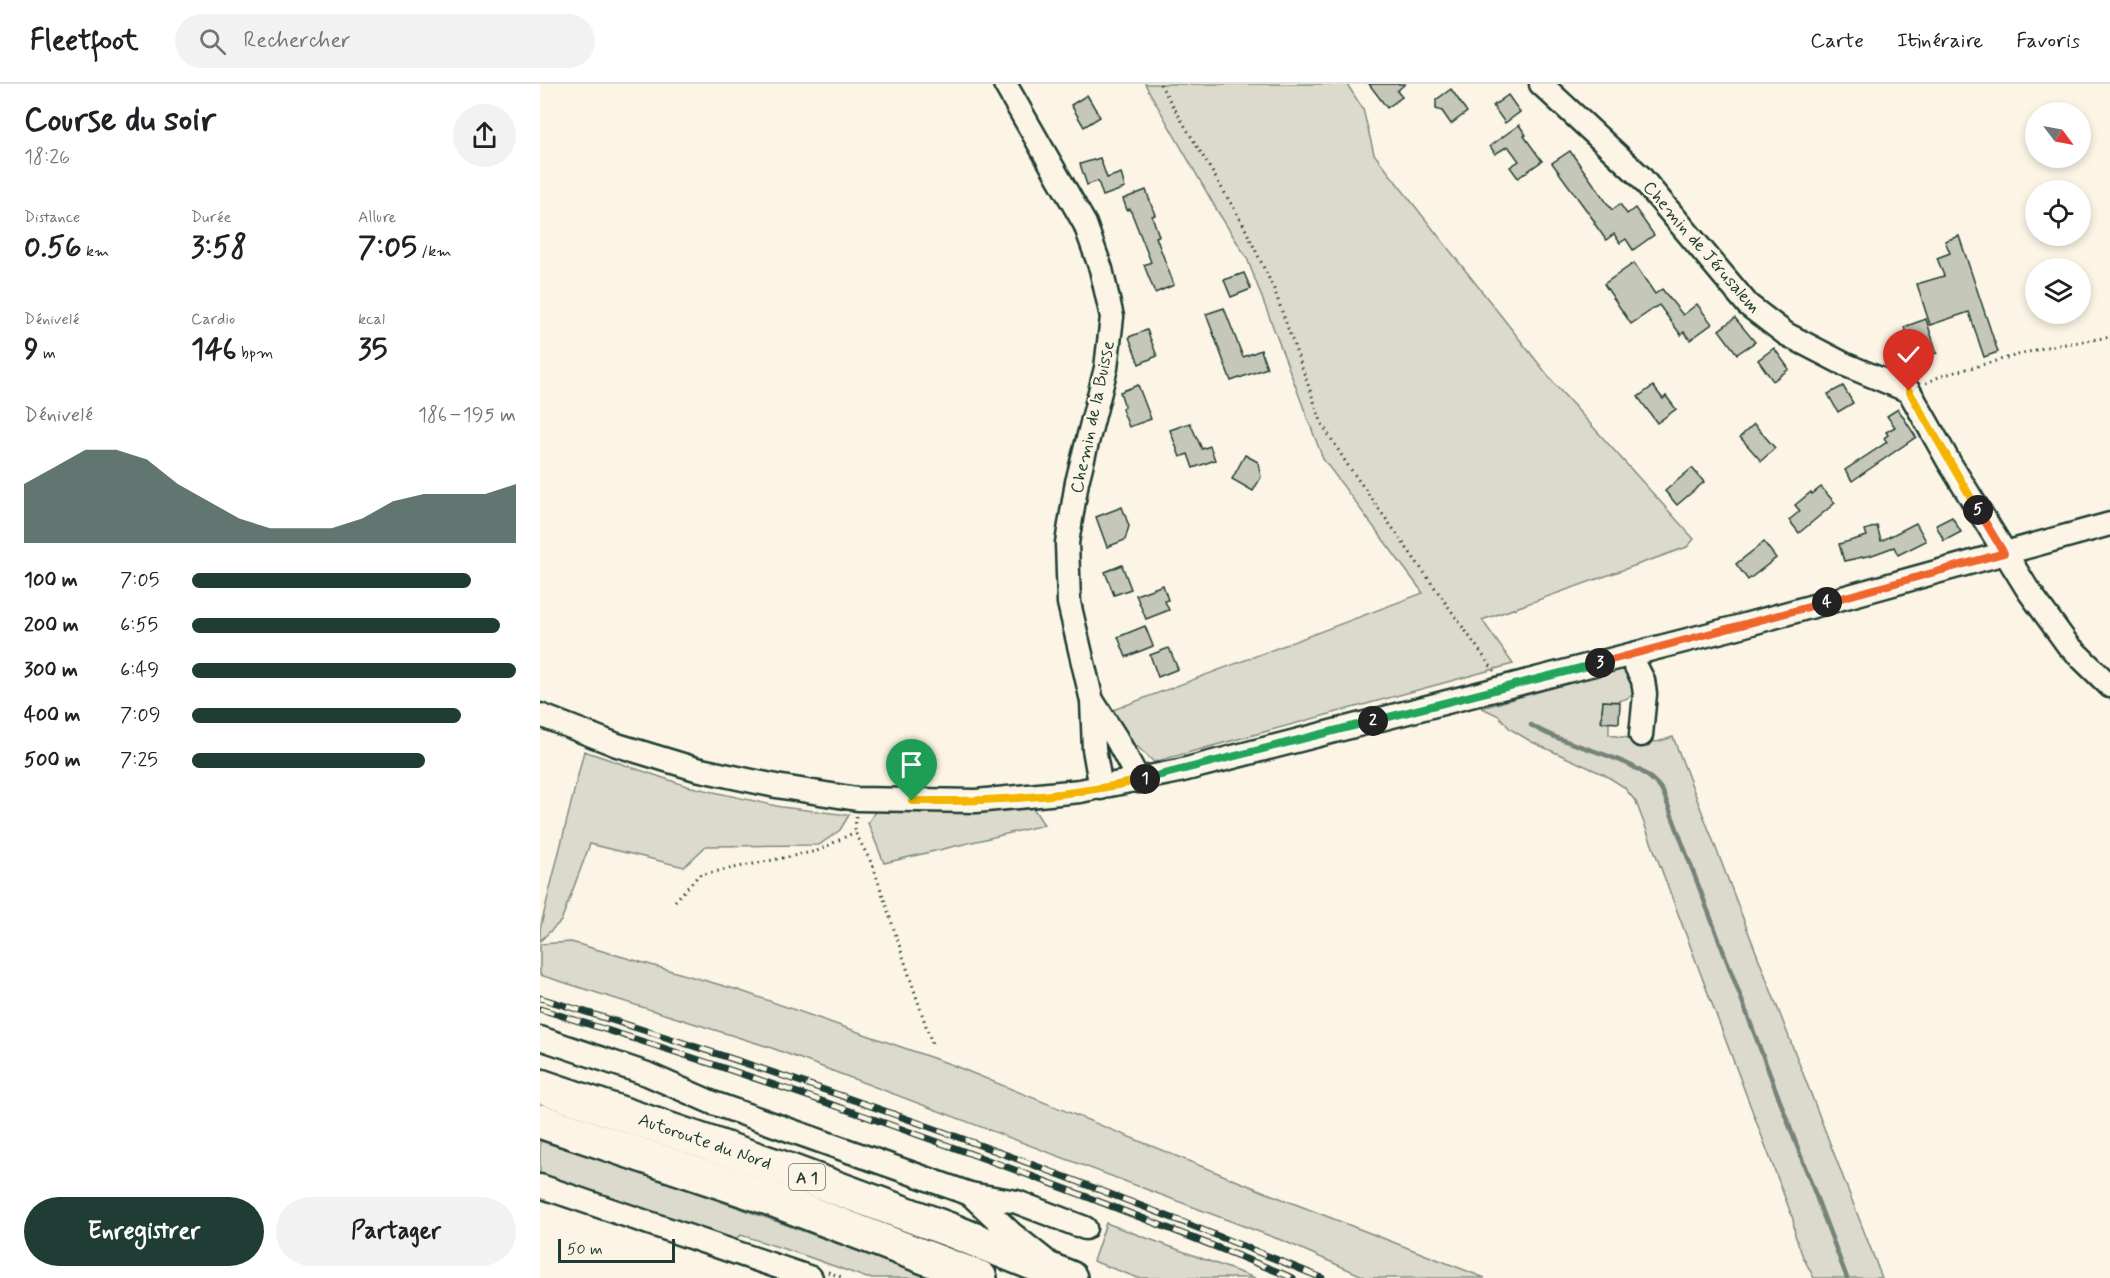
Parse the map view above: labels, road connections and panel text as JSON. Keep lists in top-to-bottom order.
{
  "streets": {
    "highway": ["Autoroute du Nord", "A 1"],
    "street": ["Chemin de Jérusalem", "Chemin de la Buisse"]
  },
  "scale_bar": "50 m",
  "north": "bottom right",
  "page": {
    "header": "Fleetfoot",
    "search": "Rechercher",
    "nav": ["Carte", "Itinéraire", "Favoris"],
    "heading": ["Course du soir", "18:26"],
    "stats": [
      ["Distance", "0.56 km"],
      ["Durée", "3:58"],
      ["Allure", "7:05 /km"],
      ["Dénivelé", "9 m"],
      ["Cardio", "146 bpm"],
      ["kcal", "35"]
    ],
    "chart": ["Dénivelé", "186–195 m"],
    "pins": [
      "5",
      "4",
      "3",
      "2",
      "1"
    ],
    "list": [
      {
        "name": "100 m",
        "note": "7:05"
      },
      {
        "name": "200 m",
        "note": "6:55"
      },
      {
        "name": "300 m",
        "note": "6:49"
      },
      {
        "name": "400 m",
        "note": "7:09"
      },
      {
        "name": "500 m",
        "note": "7:25"
      }
    ],
    "buttons": ["Enregistrer", "Partager"],
    "scale": "50 m"
  }
}
